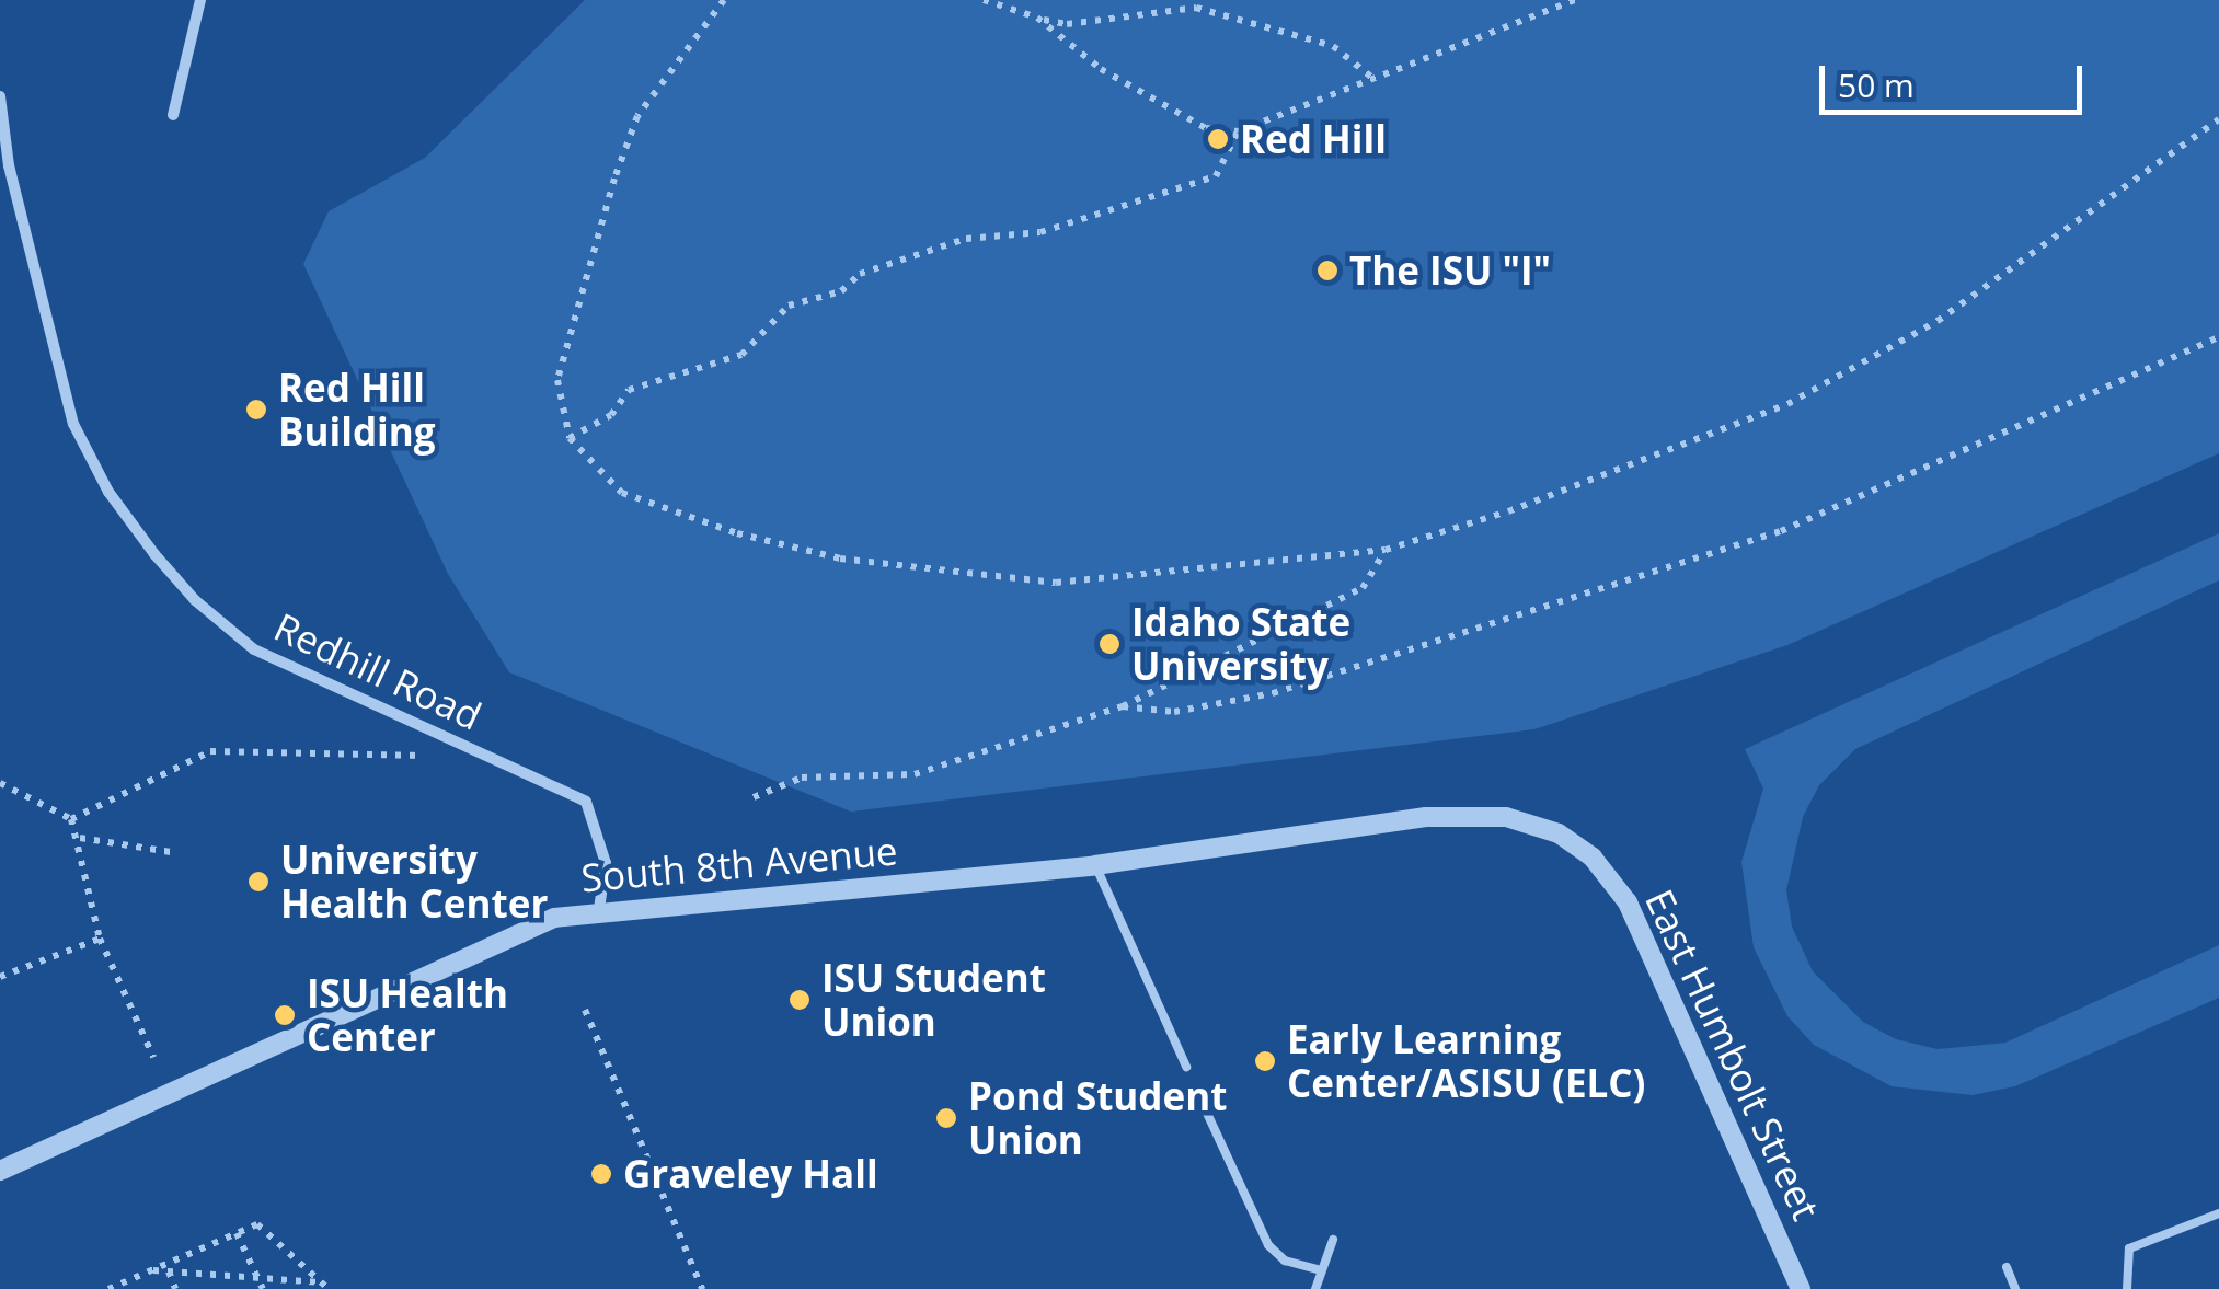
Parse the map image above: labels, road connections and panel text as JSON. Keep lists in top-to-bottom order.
{
  "streets": {
    "street": ["Redhill Road", "South 8th Avenue", "East Humbolt Street"]
  },
  "crossings": [
    ["Redhill Road", "South 8th Avenue"],
    ["South 8th Avenue", "East Humbolt Street"]
  ],
  "places": [
    "Red Hill",
    "The ISU \"I\"",
    "Red Hill Building",
    "Idaho State University",
    "University Health Center",
    "ISU Student Union",
    "ISU Health Center",
    "Early Learning Center/ASISU (ELC)",
    "Pond Student Union",
    "Graveley Hall"
  ],
  "scale_bar": "50 m"
}
